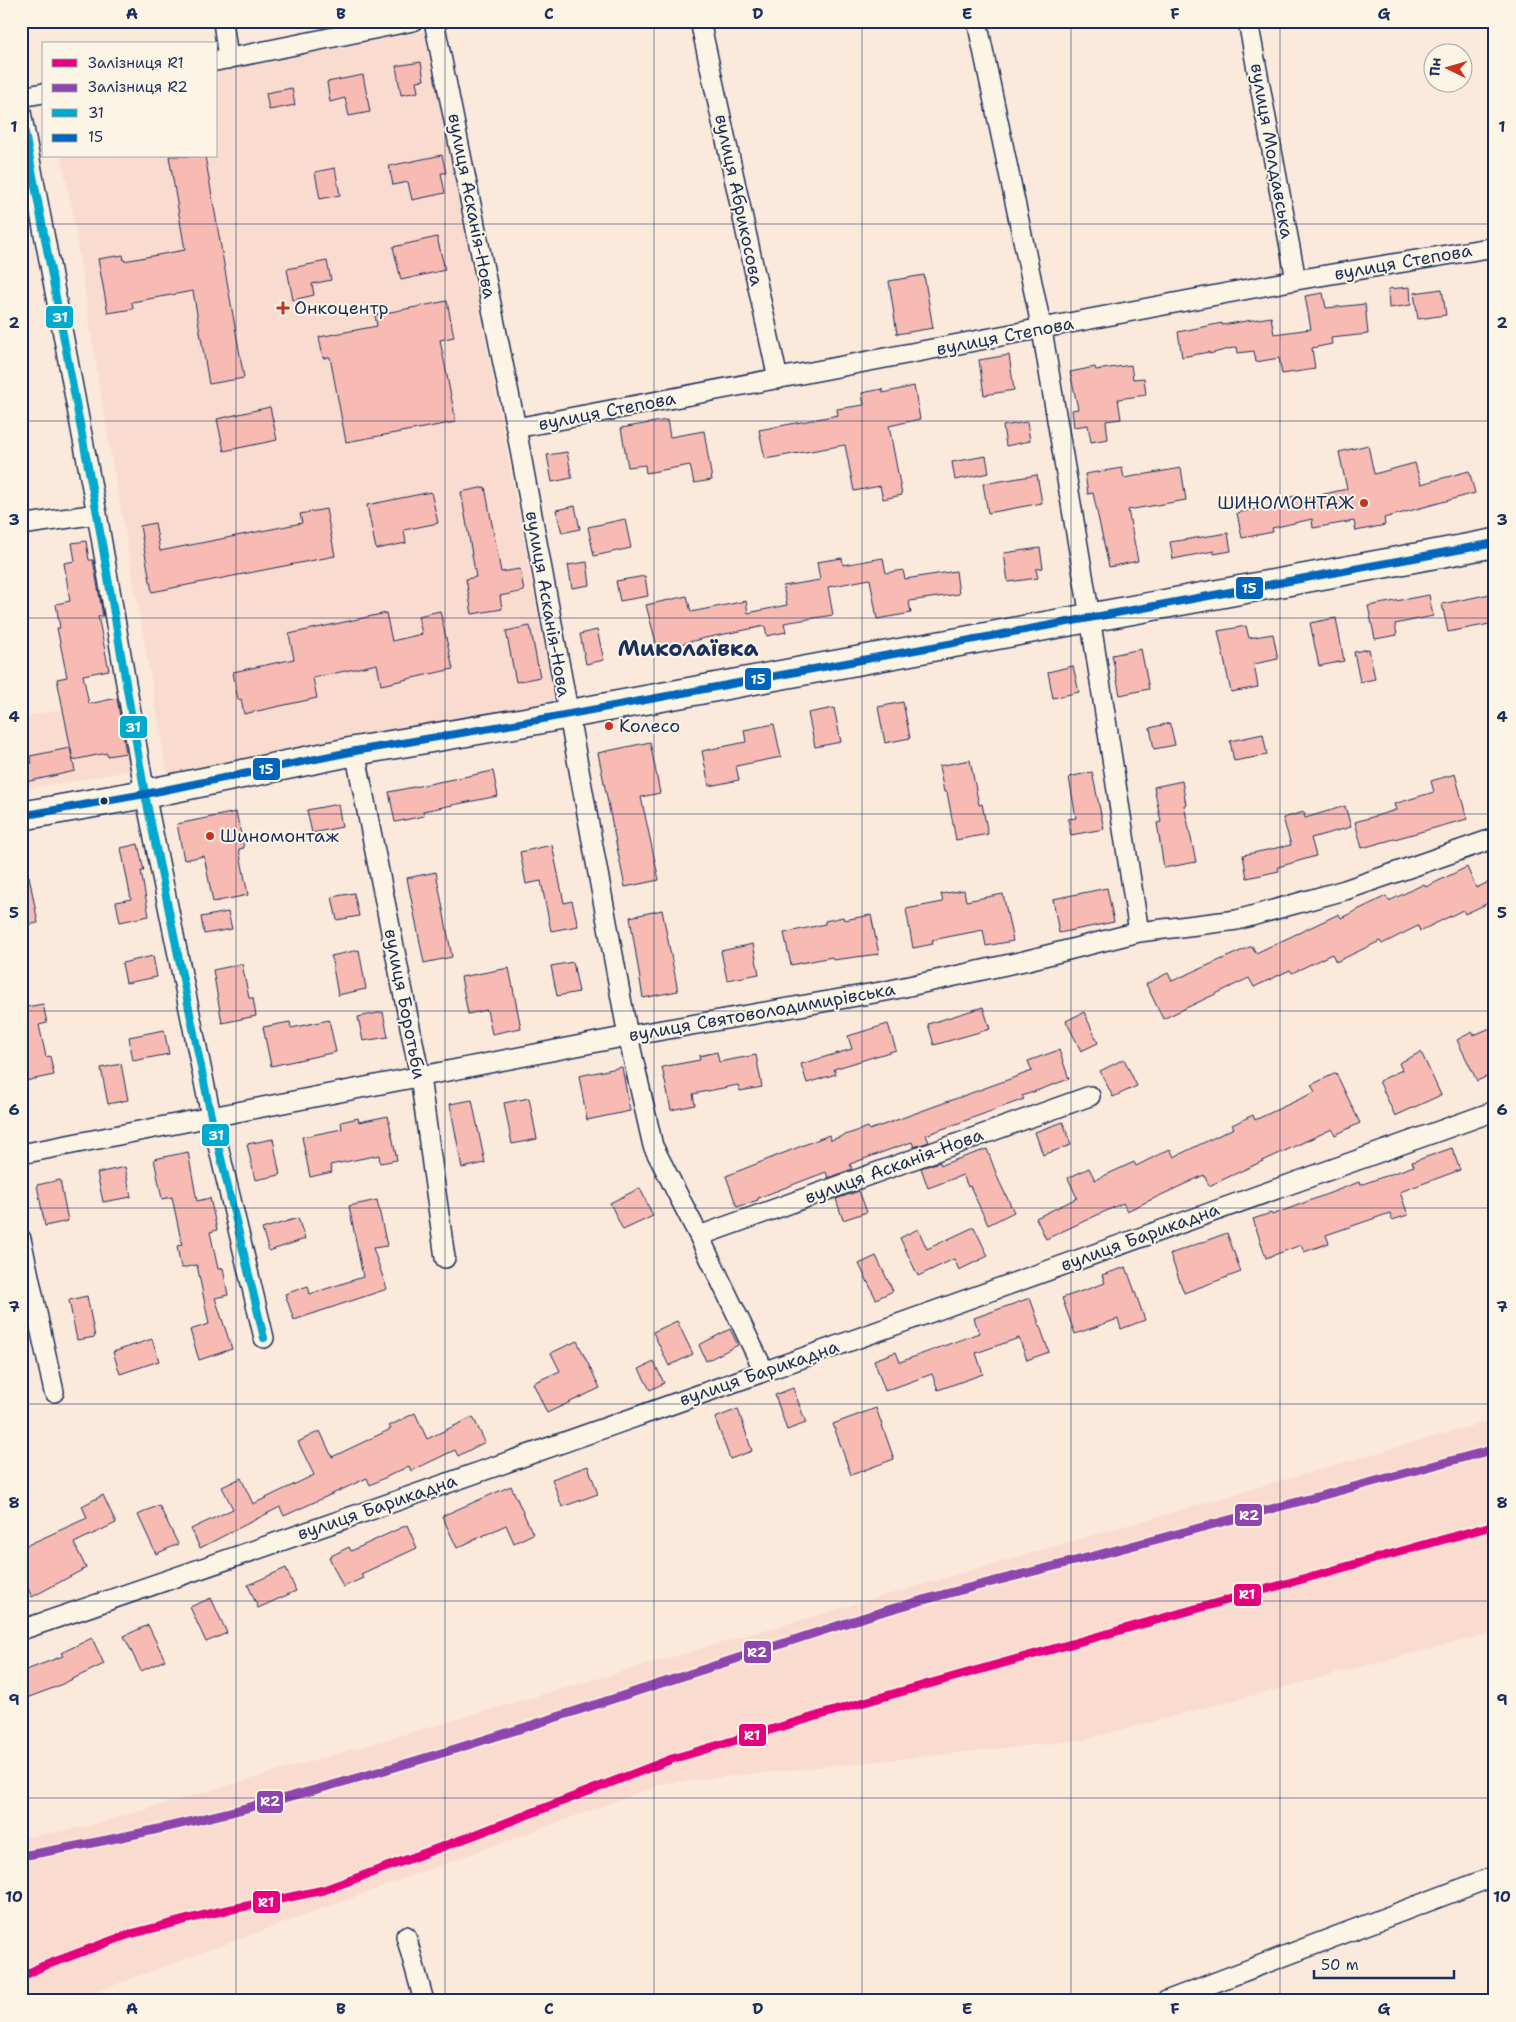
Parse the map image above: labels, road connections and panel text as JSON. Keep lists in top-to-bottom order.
{
  "streets": {
    "street": [
      "вулиця Молдавська",
      "вулиця Абрикосова",
      "вулиця Асканія-Нова",
      "вулиця Степова",
      "вулиця Боротьби",
      "вулиця Святоволодимирівська",
      "вулиця Барикадна"
    ]
  },
  "crossings": [
    ["вулиця Молдавська", "вулиця Степова"],
    ["вулиця Абрикосова", "вулиця Степова"],
    ["вулиця Асканія-Нова", "вулиця Степова"],
    ["вулиця Асканія-Нова", "вулиця Святоволодимирівська"],
    ["вулиця Асканія-Нова", "вулиця Барикадна"],
    ["вулиця Боротьби", "вулиця Святоволодимирівська"]
  ],
  "districts": ["Миколаївка"],
  "places": {
    "health": ["Онкоцентр"],
    "other": ["ШИНОМОНТАЖ", "Колесо", "Шиномонтаж"]
  },
  "lines": [
    "transit line 31",
    "transit line 15",
    "rail line R2",
    "rail line R1"
  ],
  "legend": [
    "Залізниця R1",
    "Залізниця R2",
    "31",
    "15"
  ],
  "scale_bar": "50 m",
  "north": "left",
  "grid": {
    "columns": [
      "A",
      "B",
      "C",
      "D",
      "E",
      "F",
      "G"
    ],
    "rows": [
      "1",
      "2",
      "3",
      "4",
      "5",
      "6",
      "7",
      "8",
      "9",
      "10"
    ]
  }
}
